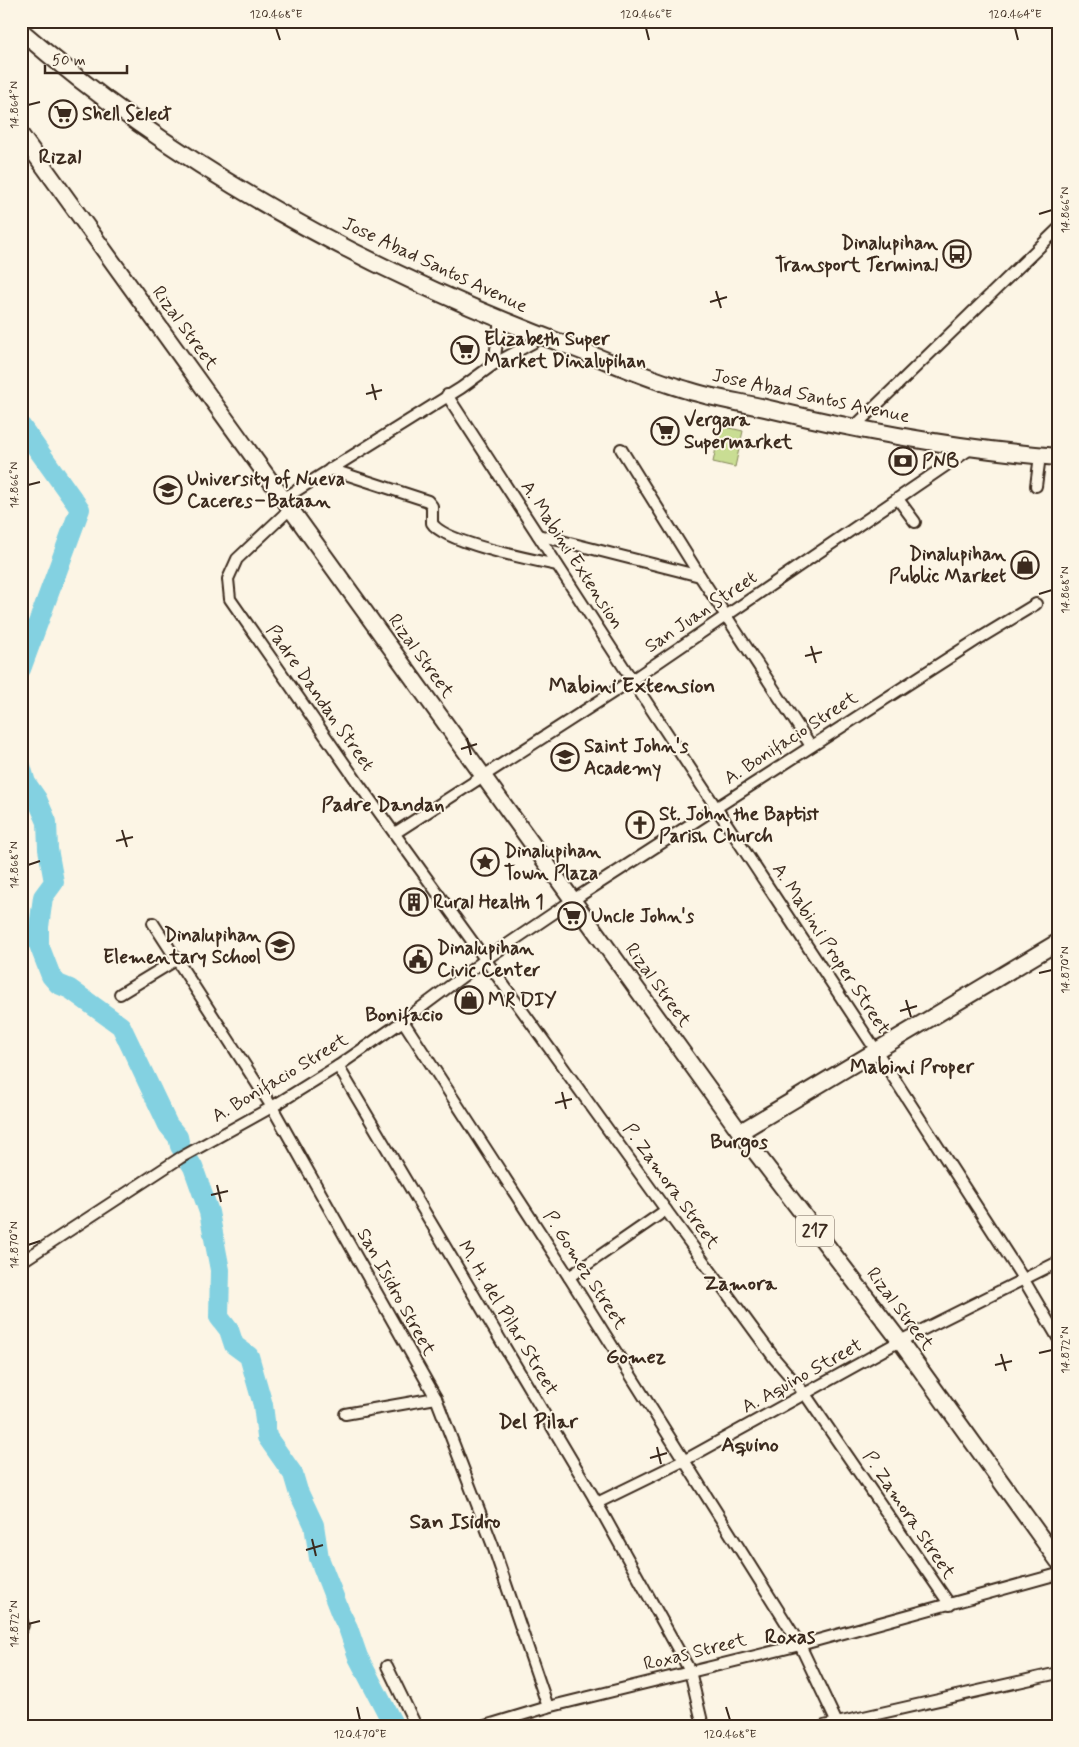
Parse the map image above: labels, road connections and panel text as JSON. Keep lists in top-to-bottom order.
{
  "streets": {
    "highway": ["Jose Abad Santos Avenue"],
    "main road": ["Rizal Street", "217"],
    "street": [
      "A. Mabini Extension",
      "San Juan Street",
      "Padre Dandan Street",
      "A. Bonifacio Street",
      "A. Mabini Proper Street",
      "P. Zamora Street",
      "P. Gomez Street",
      "San Isidro Street",
      "M. H. del Pilar Street",
      "A. Aquino Street",
      "Roxas Street"
    ]
  },
  "crossings": [
    ["Jose Abad Santos Avenue", "San Juan Street"],
    ["Jose Abad Santos Avenue", "Padre Dandan Street"],
    ["Rizal Street", "San Juan Street"],
    ["Rizal Street", "Padre Dandan Street"],
    ["Rizal Street", "A. Bonifacio Street"],
    ["Rizal Street", "A. Aquino Street"],
    ["A. Mabini Extension", "San Juan Street"],
    ["A. Mabini Extension", "Padre Dandan Street"],
    ["A. Mabini Extension", "A. Bonifacio Street"],
    ["A. Mabini Extension", "A. Mabini Proper Street"],
    ["San Juan Street", "Padre Dandan Street"],
    ["Padre Dandan Street", "A. Bonifacio Street"],
    ["Padre Dandan Street", "P. Zamora Street"],
    ["A. Bonifacio Street", "A. Mabini Proper Street"],
    ["A. Bonifacio Street", "P. Zamora Street"],
    ["A. Bonifacio Street", "P. Gomez Street"],
    ["A. Bonifacio Street", "San Isidro Street"],
    ["A. Bonifacio Street", "M. H. del Pilar Street"],
    ["A. Mabini Proper Street", "A. Aquino Street"],
    ["P. Zamora Street", "A. Aquino Street"],
    ["P. Zamora Street", "Roxas Street"],
    ["P. Gomez Street", "A. Aquino Street"],
    ["P. Gomez Street", "Roxas Street"],
    ["San Isidro Street", "Roxas Street"],
    ["M. H. del Pilar Street", "A. Aquino Street"],
    ["M. H. del Pilar Street", "Roxas Street"]
  ],
  "districts": [
    "Rizal",
    "Mabini Extension",
    "Padre Dandan",
    "Bonifacio",
    "Mabini Proper",
    "Burgos",
    "Zamora",
    "Gomez",
    "Del Pilar",
    "Aquino",
    "San Isidro",
    "Roxas"
  ],
  "places": {
    "supermarket": [
      "Shell Select",
      "Elizabeth Super Market Dinalupihan",
      "Vergara Supermarket",
      "Uncle John's"
    ],
    "bus stop": ["Dinalupihan Transport Terminal"],
    "bank": ["PNB"],
    "school or university": ["University of Nueva Caceres–Bataan", "Saint John's Academy", "Dinalupihan Elementary School"],
    "shop": ["Dinalupihan Public Market", "MR DIY"],
    "church": ["St. John the Baptist Parish Church"],
    "place": ["Dinalupihan Town Plaza"],
    "building": ["Rural Health 1"],
    "public building": ["Dinalupihan Civic Center"]
  },
  "scale_bar": "50 m",
  "coordinates": [
    "120.468°E",
    "120.466°E",
    "120.464°E",
    "14.864°N",
    "14.866°N",
    "14.868°N",
    "14.870°N",
    "14.872°N",
    "120.470°E"
  ]
}
